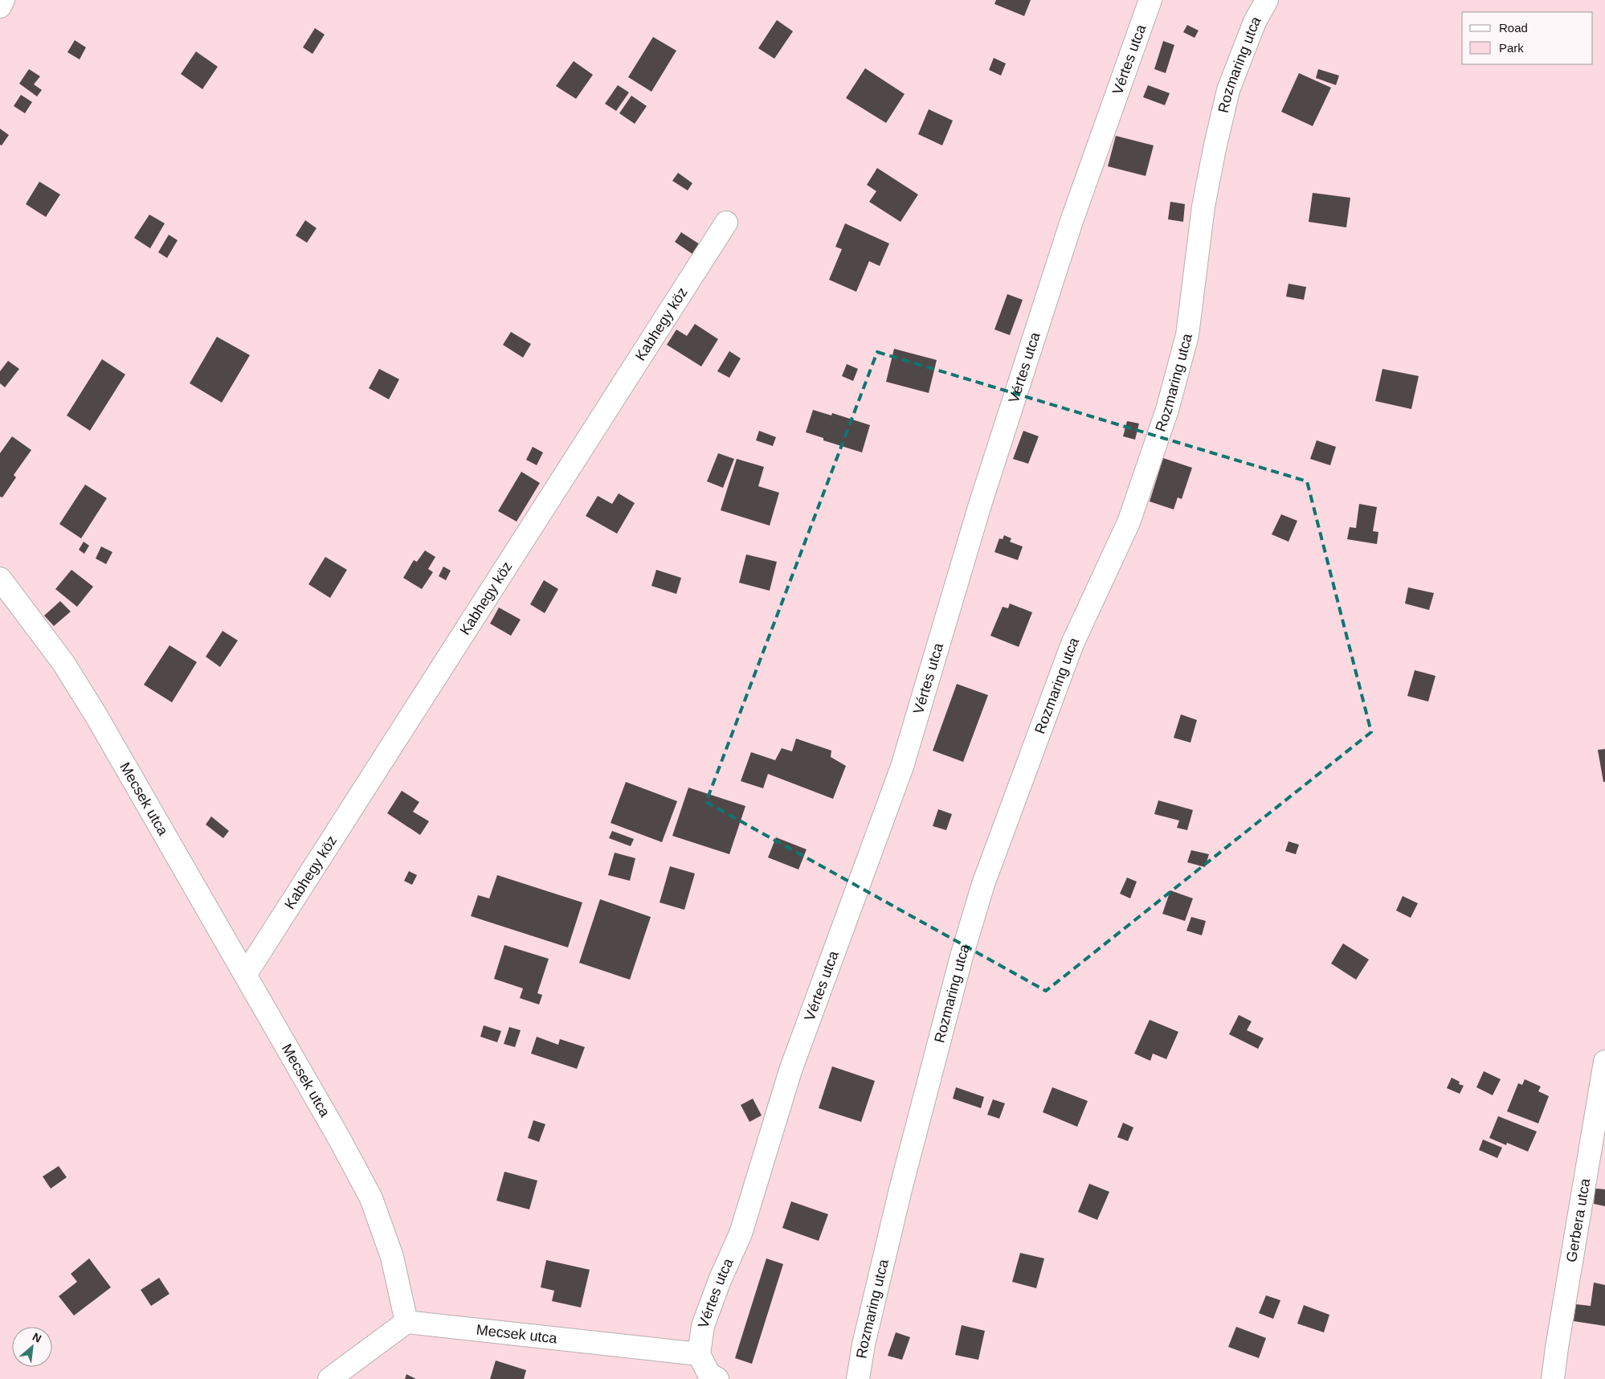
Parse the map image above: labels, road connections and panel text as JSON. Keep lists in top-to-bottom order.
{
  "streets": {
    "street": [
      "Vértes utca",
      "Rozmaring utca",
      "Kabhegy köz",
      "Mecsek utca",
      "Gerbera utca"
    ]
  },
  "crossings": [
    ["Vértes utca", "Mecsek utca"],
    ["Kabhegy köz", "Mecsek utca"]
  ],
  "legend": ["Road", "Park"],
  "north": "top right"
}
